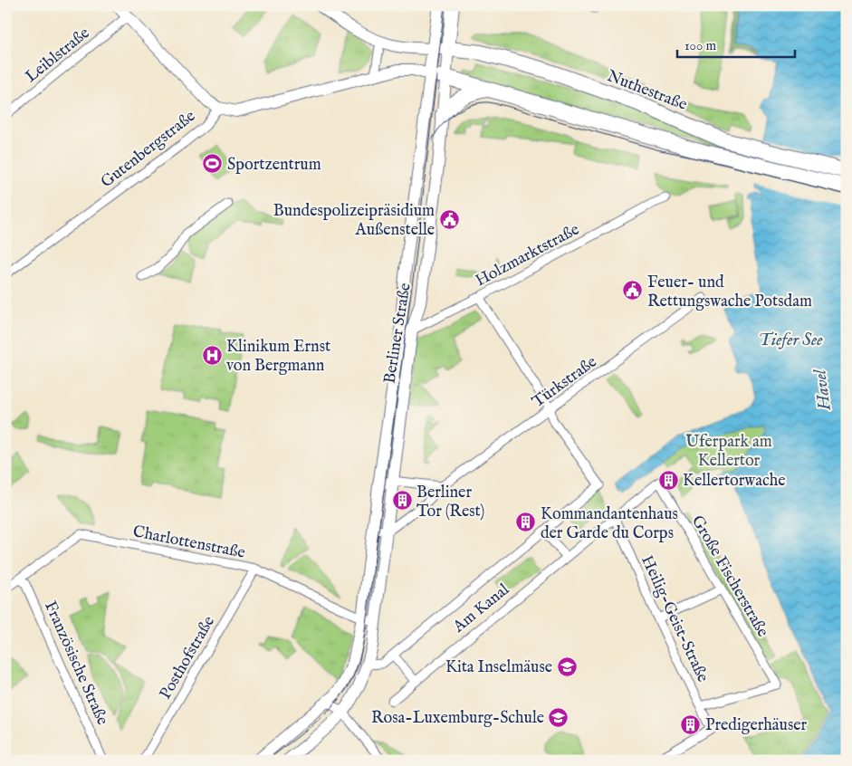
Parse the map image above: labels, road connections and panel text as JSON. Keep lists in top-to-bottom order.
{
  "streets": {
    "highway": ["Nuthestraße"],
    "main road": ["Berliner Straße"],
    "street": [
      "Leiblstraße",
      "Gutenbergstraße",
      "Holzmarktstraße",
      "Türkstraße",
      "Charlottenstraße",
      "Große Fischerstraße",
      "Am Kanal",
      "Heilig-Geist-Straße",
      "Posthofstraße",
      "Französische Straße"
    ]
  },
  "crossings": [
    ["Nuthestraße", "Gutenbergstraße"],
    ["Nuthestraße", "Berliner Straße"],
    ["Gutenbergstraße", "Berliner Straße"],
    ["Holzmarktstraße", "Berliner Straße"],
    ["Berliner Straße", "Türkstraße"],
    ["Berliner Straße", "Charlottenstraße"],
    ["Berliner Straße", "Am Kanal"],
    ["Türkstraße", "Am Kanal"],
    ["Charlottenstraße", "Posthofstraße"],
    ["Charlottenstraße", "Französische Straße"],
    ["Große Fischerstraße", "Am Kanal"],
    ["Große Fischerstraße", "Heilig-Geist-Straße"],
    ["Am Kanal", "Heilig-Geist-Straße"]
  ],
  "water": ["Tiefer See", "Havel"],
  "parks": ["Uferpark am Kellertor"],
  "places": {
    "sports": ["Sportzentrum"],
    "public building": ["Bundespolizeipräsidium Außenstelle", "Feuer- und Rettungswache Potsdam"],
    "hospital": ["Klinikum Ernst von Bergmann"],
    "building": [
      "Kellertorwache",
      "Berliner Tor (Rest)",
      "Kommandantenhaus der Garde du Corps",
      "Predigerhäuser"
    ],
    "school or university": ["Kita Inselmäuse", "Rosa-Luxemburg-Schule"]
  },
  "scale_bar": "100 m"
}
